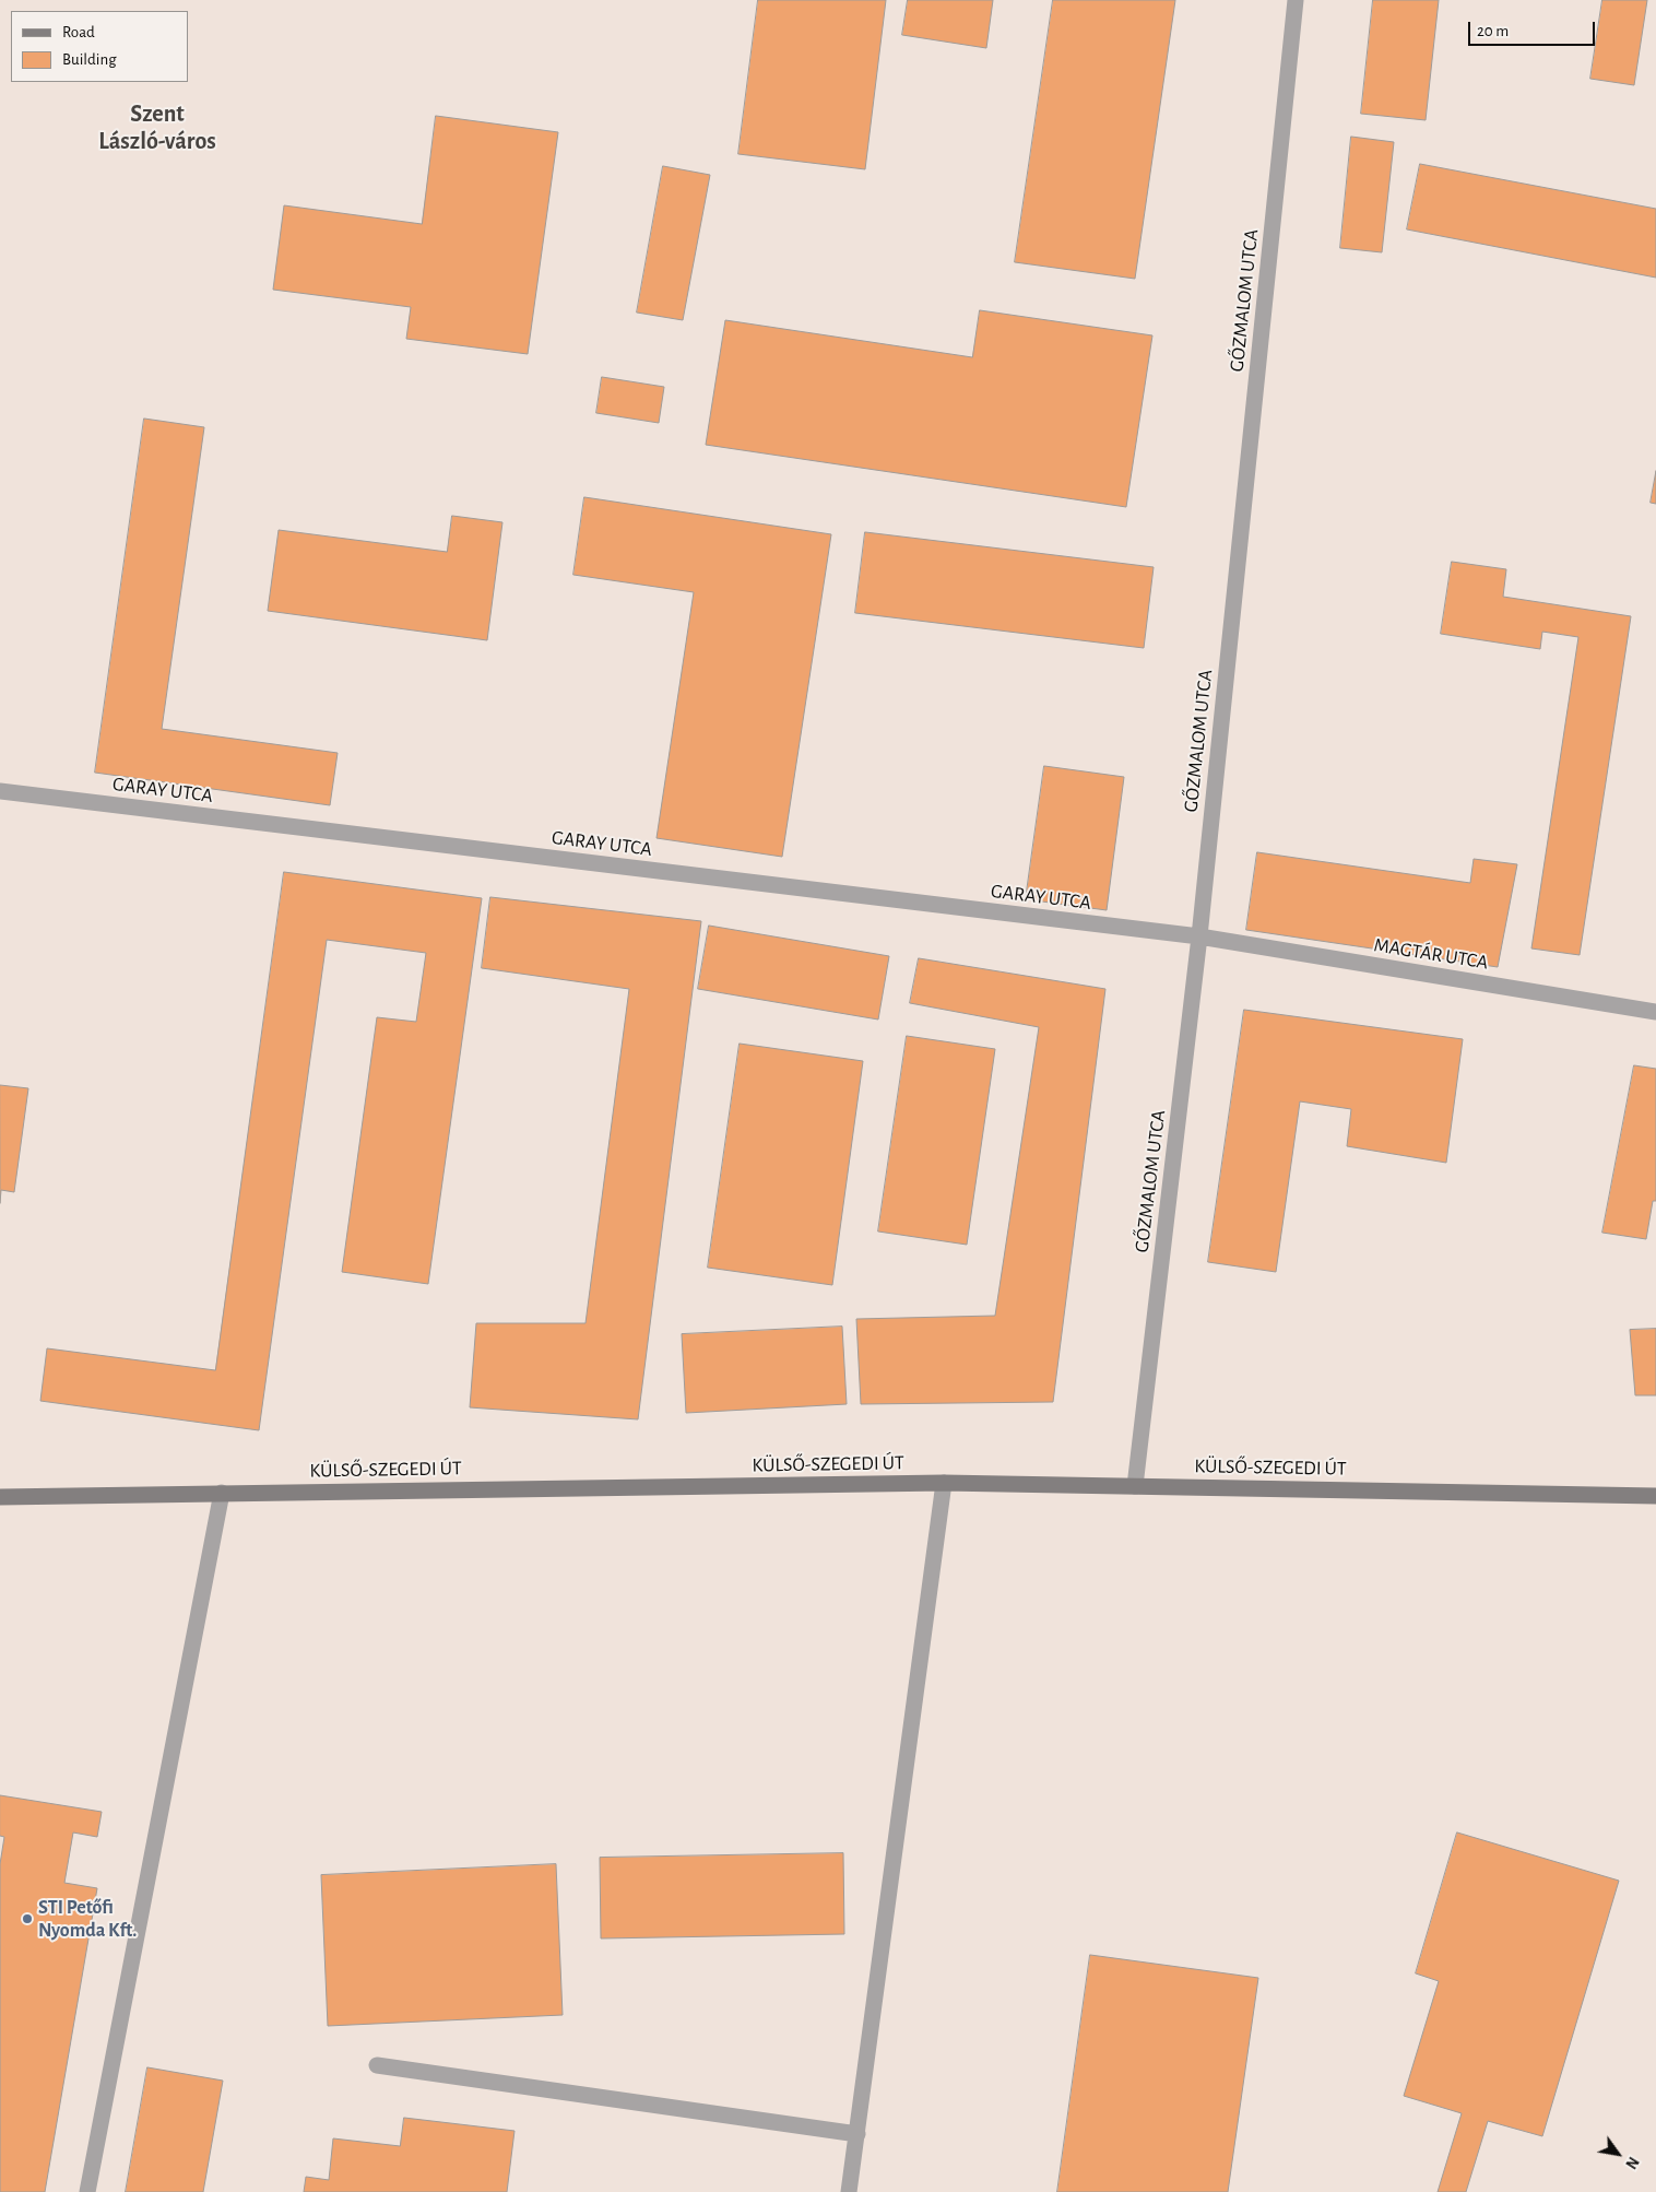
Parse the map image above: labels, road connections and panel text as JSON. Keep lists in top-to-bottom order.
{
  "streets": {
    "street": [
      "GŐZMALOM UTCA",
      "GARAY UTCA",
      "MAGTÁR UTCA",
      "KÜLSŐ-SZEGEDI ÚT"
    ]
  },
  "crossings": [
    ["GŐZMALOM UTCA", "GARAY UTCA"],
    ["GŐZMALOM UTCA", "MAGTÁR UTCA"],
    ["GŐZMALOM UTCA", "KÜLSŐ-SZEGEDI ÚT"],
    ["GARAY UTCA", "MAGTÁR UTCA"]
  ],
  "districts": ["Szent László-város"],
  "places": ["STI Petőfi Nyomda Kft."],
  "legend": ["Road", "Building"],
  "scale_bar": "20 m",
  "north": "bottom right"
}
